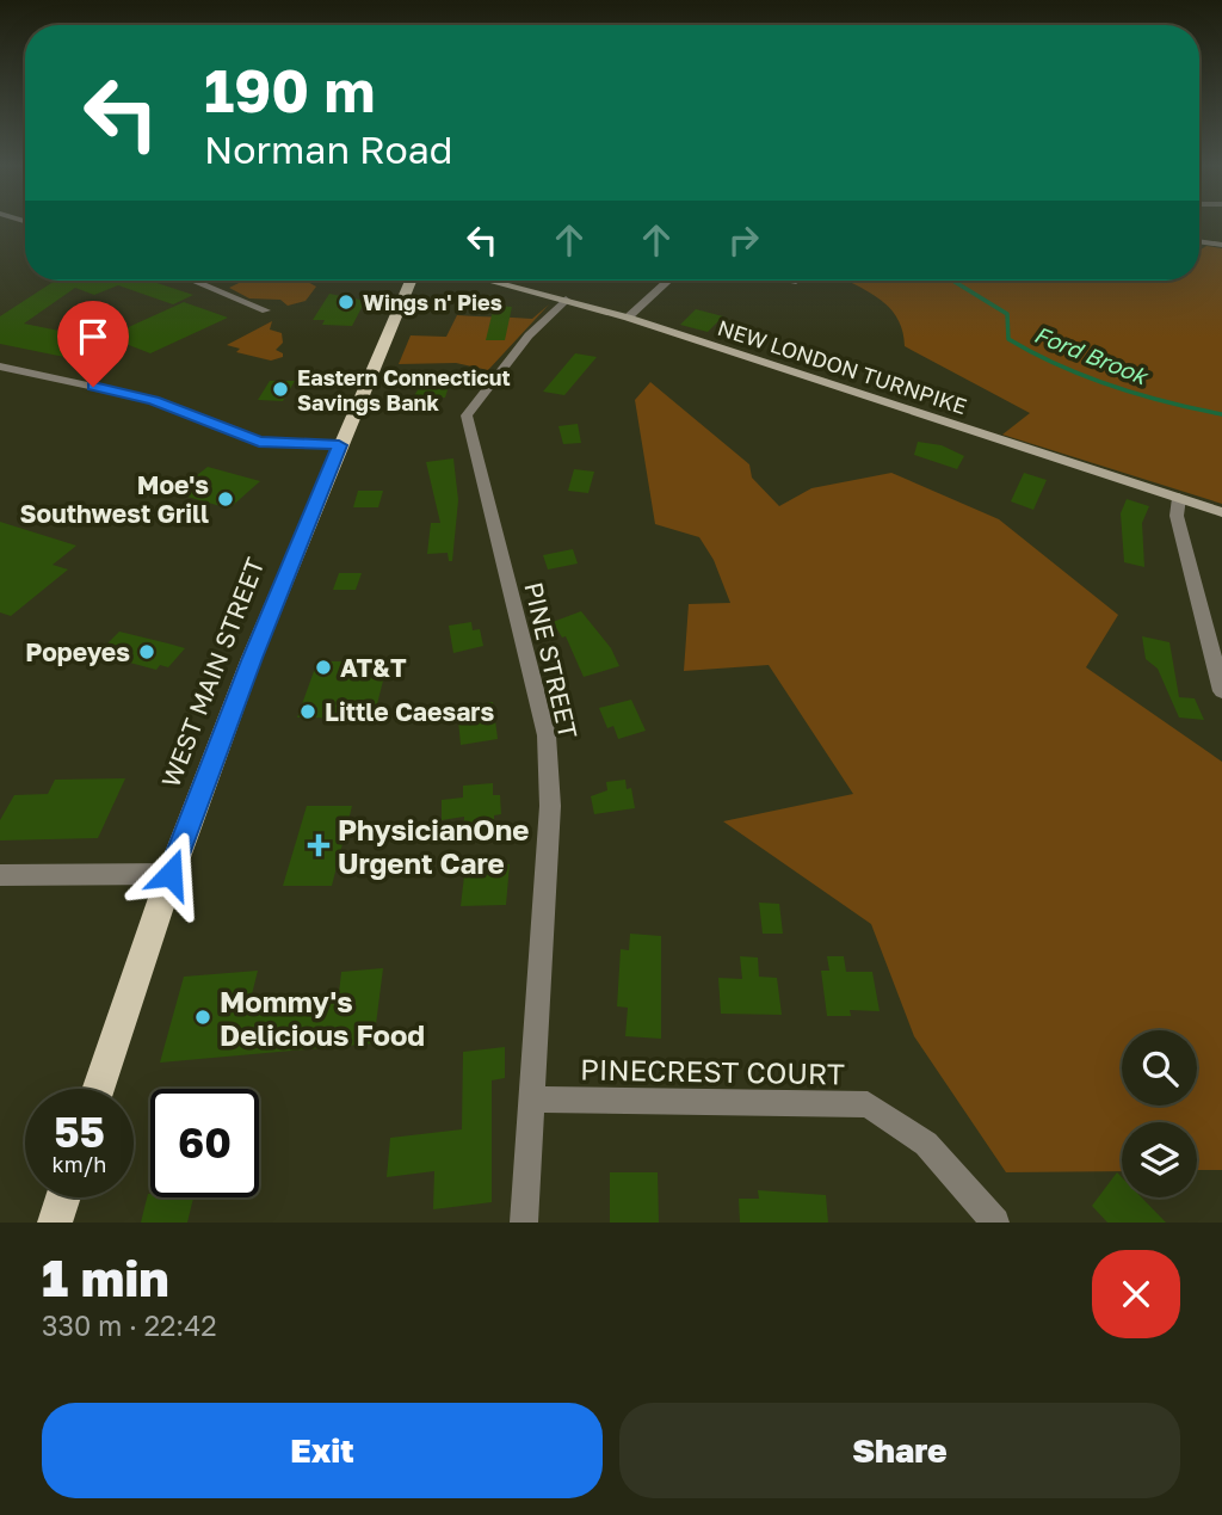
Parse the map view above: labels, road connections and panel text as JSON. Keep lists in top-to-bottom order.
{
  "streets": {
    "main road": ["NEW LONDON TURNPIKE", "WEST MAIN STREET"],
    "street": ["PINE STREET", "PINECREST COURT"]
  },
  "crossings": [
    ["NEW LONDON TURNPIKE", "PINE STREET"],
    ["PINE STREET", "PINECREST COURT"]
  ],
  "water": ["Ford Brook"],
  "places": {
    "other": [
      "Wings n' Pies",
      "Eastern Connecticut Savings Bank",
      "Moe's Southwest Grill",
      "Popeyes",
      "AT&T",
      "Little Caesars",
      "Mommy's Delicious Food"
    ],
    "health": ["PhysicianOne Urgent Care"]
  },
  "page": {
    "turn": ["190 m", "Norman Road"],
    "speed": "55 km/h",
    "limit": "60",
    "heading": ["1 min", "330 m · 22:42"],
    "buttons": ["Exit", "Share"]
  }
}
